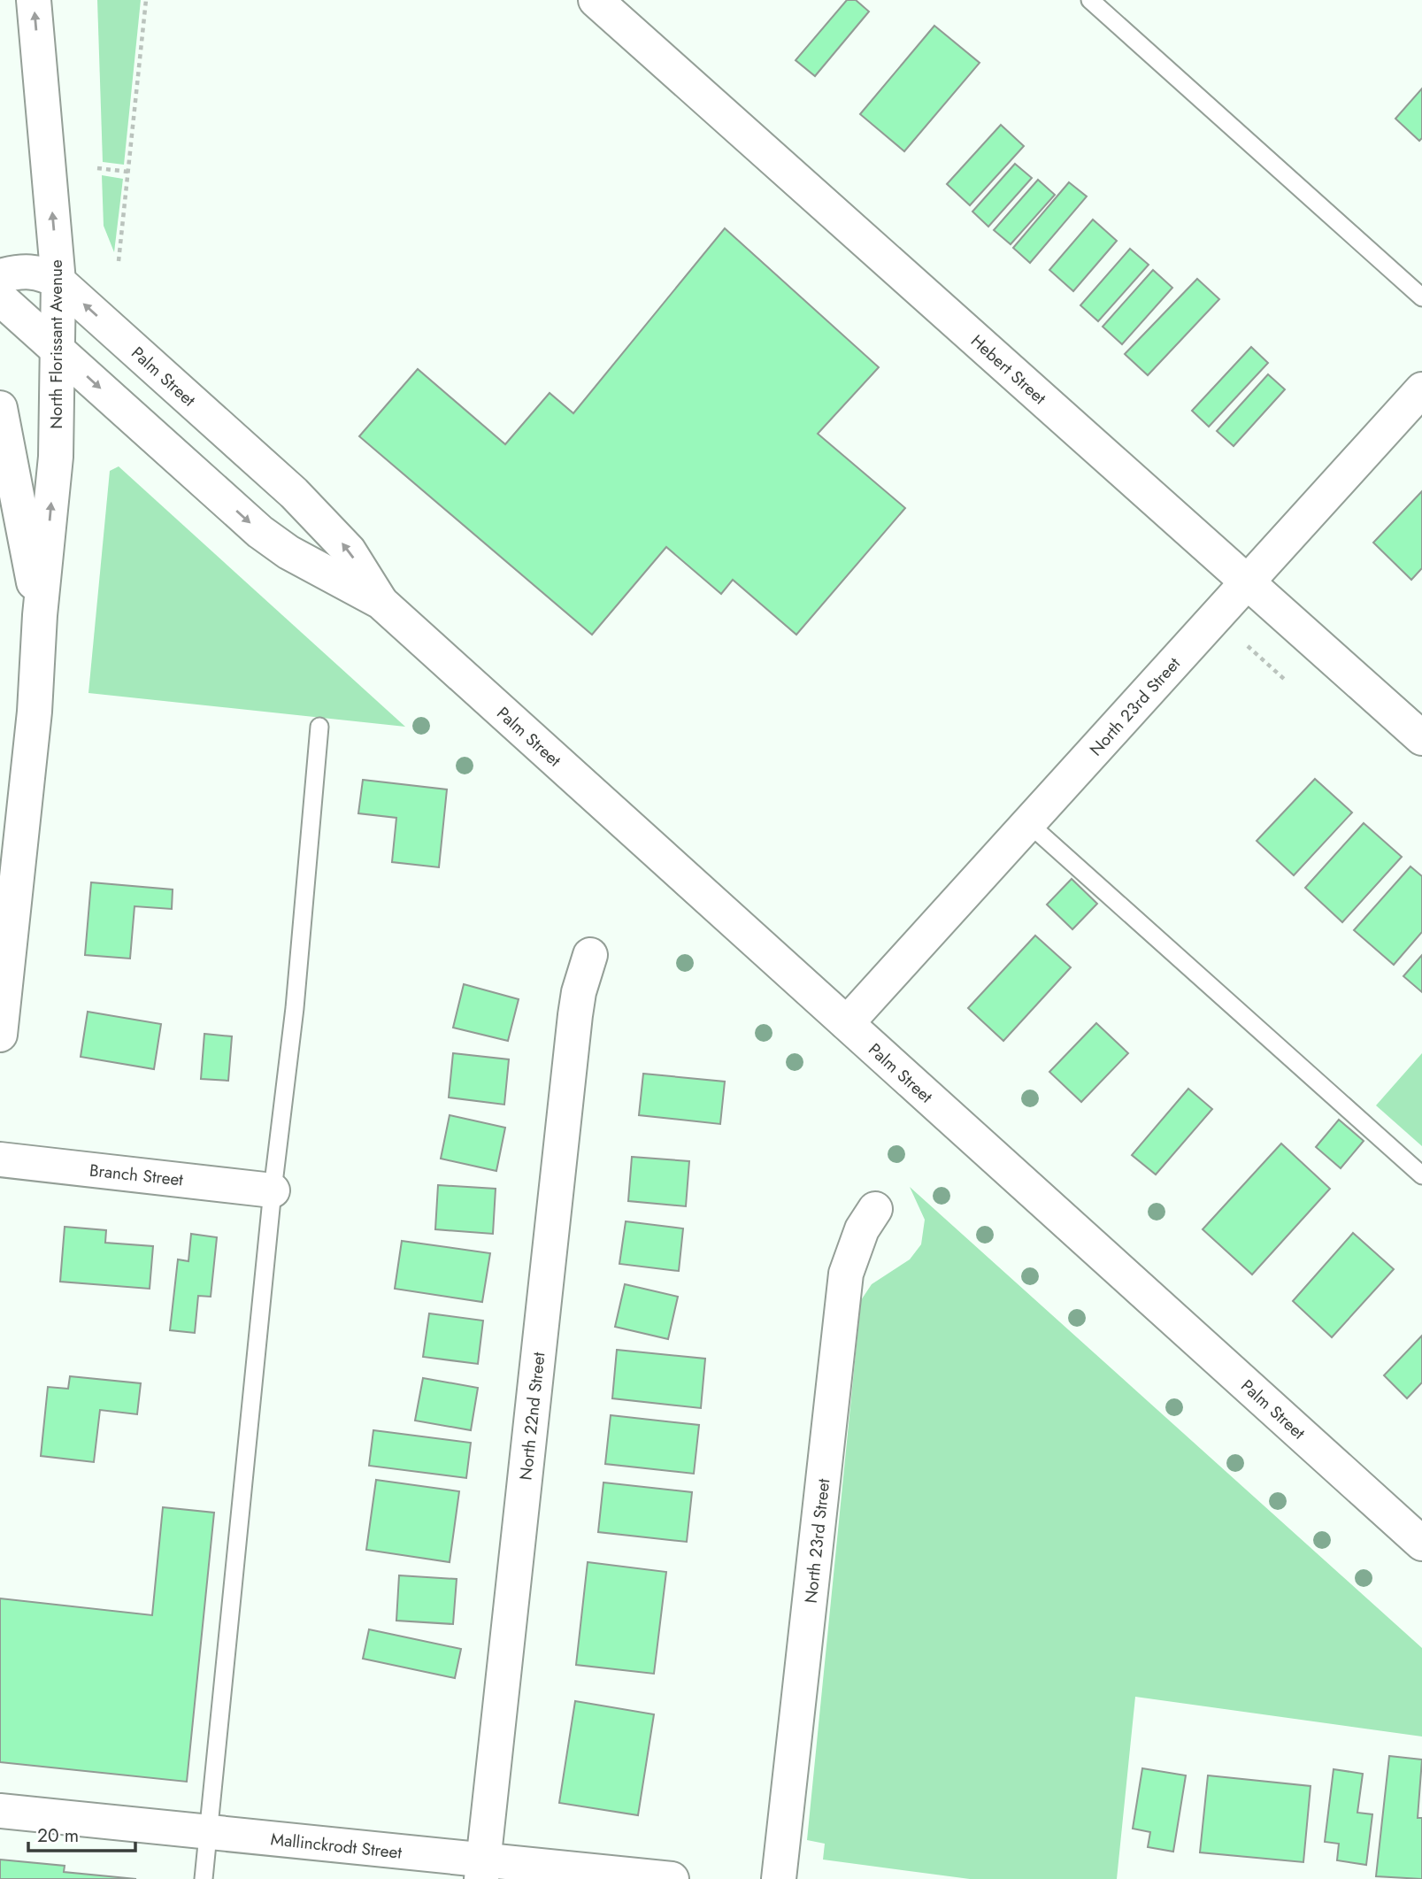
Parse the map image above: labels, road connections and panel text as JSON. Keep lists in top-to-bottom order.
{
  "streets": {
    "street": [
      "North Florissant Avenue",
      "Hebert Street",
      "Palm Street",
      "North 23rd Street",
      "Branch Street",
      "North 22nd Street",
      "Mallinckrodt Street"
    ]
  },
  "crossings": [
    ["North Florissant Avenue", "Palm Street"],
    ["Hebert Street", "North 23rd Street"],
    ["Palm Street", "North 23rd Street"],
    ["North 22nd Street", "Mallinckrodt Street"]
  ],
  "scale_bar": "20 m"
}
